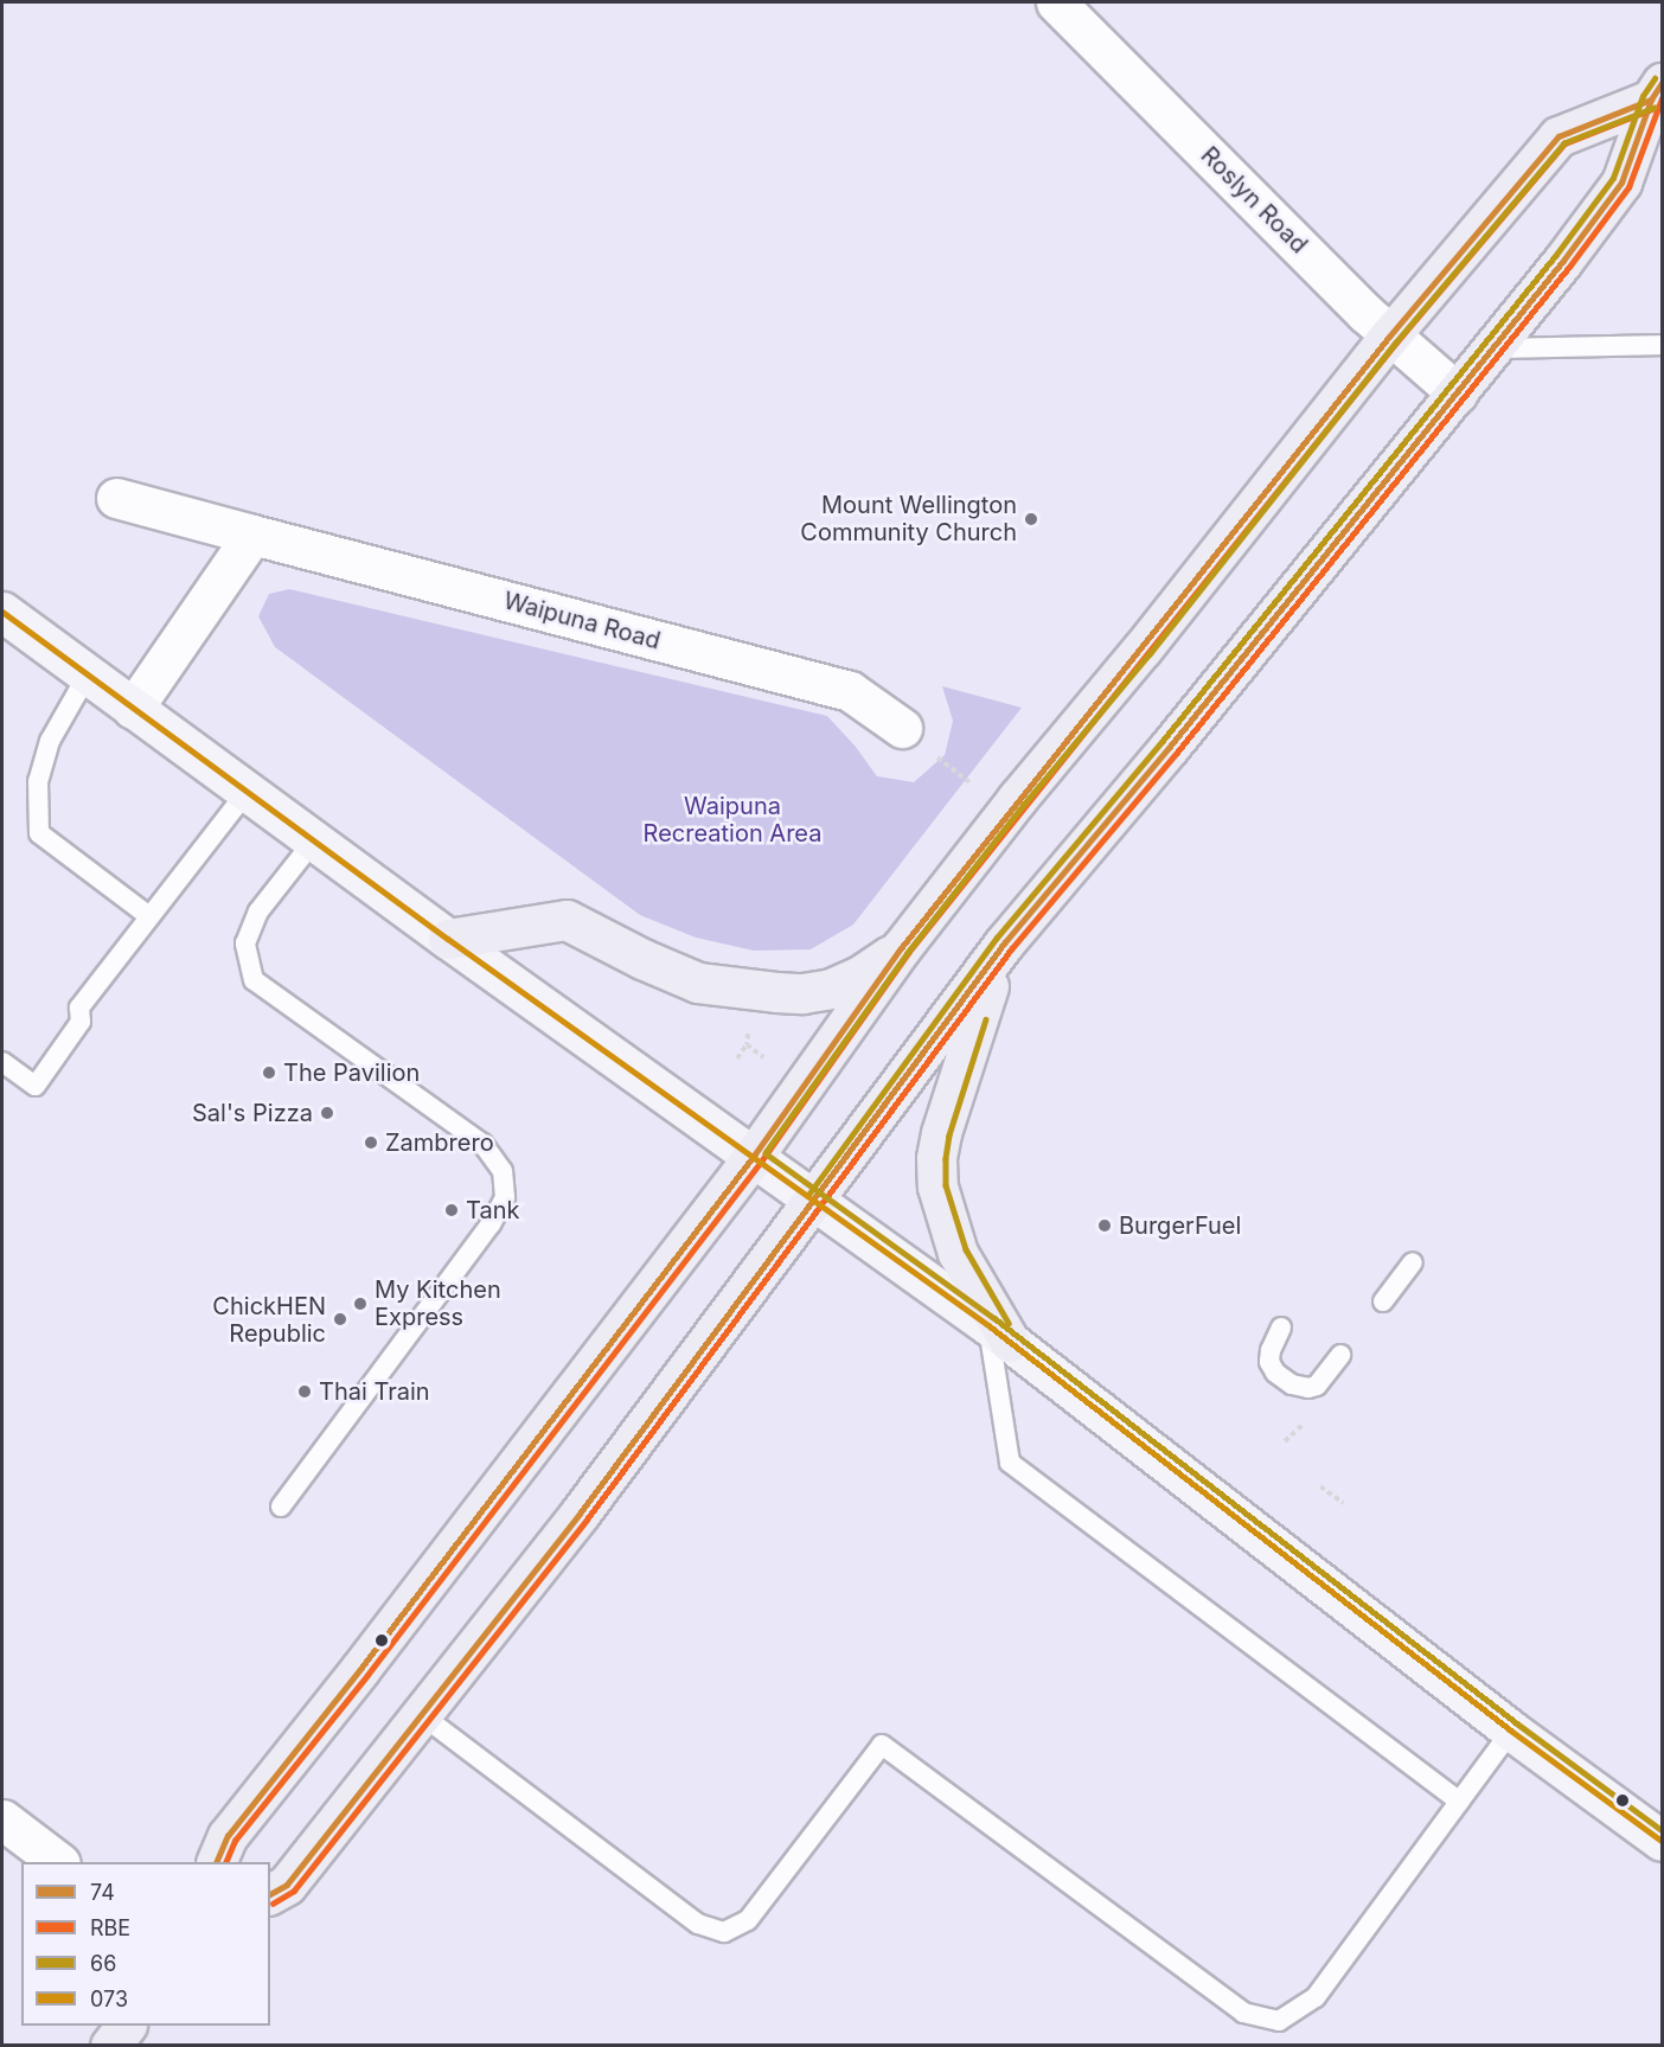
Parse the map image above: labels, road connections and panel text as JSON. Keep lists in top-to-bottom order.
{
  "streets": {
    "street": ["Roslyn Road", "Waipuna Road"]
  },
  "parks": ["Waipuna Recreation Area"],
  "places": [
    "Mount Wellington Community Church",
    "The Pavilion",
    "Sal's Pizza",
    "Zambrero",
    "Tank",
    "BurgerFuel",
    "My Kitchen Express",
    "ChickHEN Republic",
    "Thai Train"
  ],
  "lines": [
    "transit line 66",
    "transit line 74",
    "transit line RBE",
    "transit line 073"
  ],
  "legend": [
    "74",
    "RBE",
    "66",
    "073"
  ]
}
